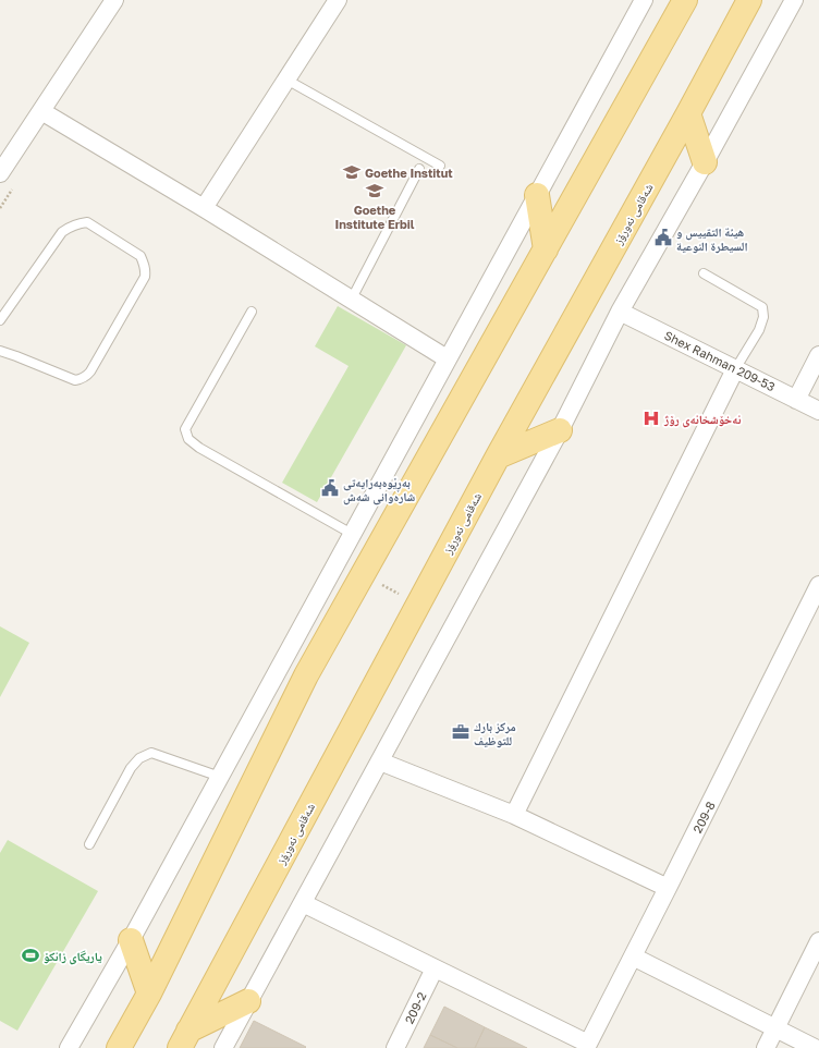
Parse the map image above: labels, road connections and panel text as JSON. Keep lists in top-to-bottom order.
{
  "streets": {
    "main road": ["شەقامی نەورۆز"],
    "street": ["Shex Rahman 209-53", "209-8", "209-2"]
  },
  "places": {
    "school or university": ["Goethe Institut", "Goethe Institute Erbil"],
    "public building": ["هيئة التقييس و السيطرة النوعية", "بەڕێوەبەرایەتی شارەوانی شەش"],
    "hospital": ["نەخۆشخانەی رۆژ"],
    "office": ["مركز بارك للتوظيف"],
    "sports": ["یاریگای زانكۆ"]
  }
}
